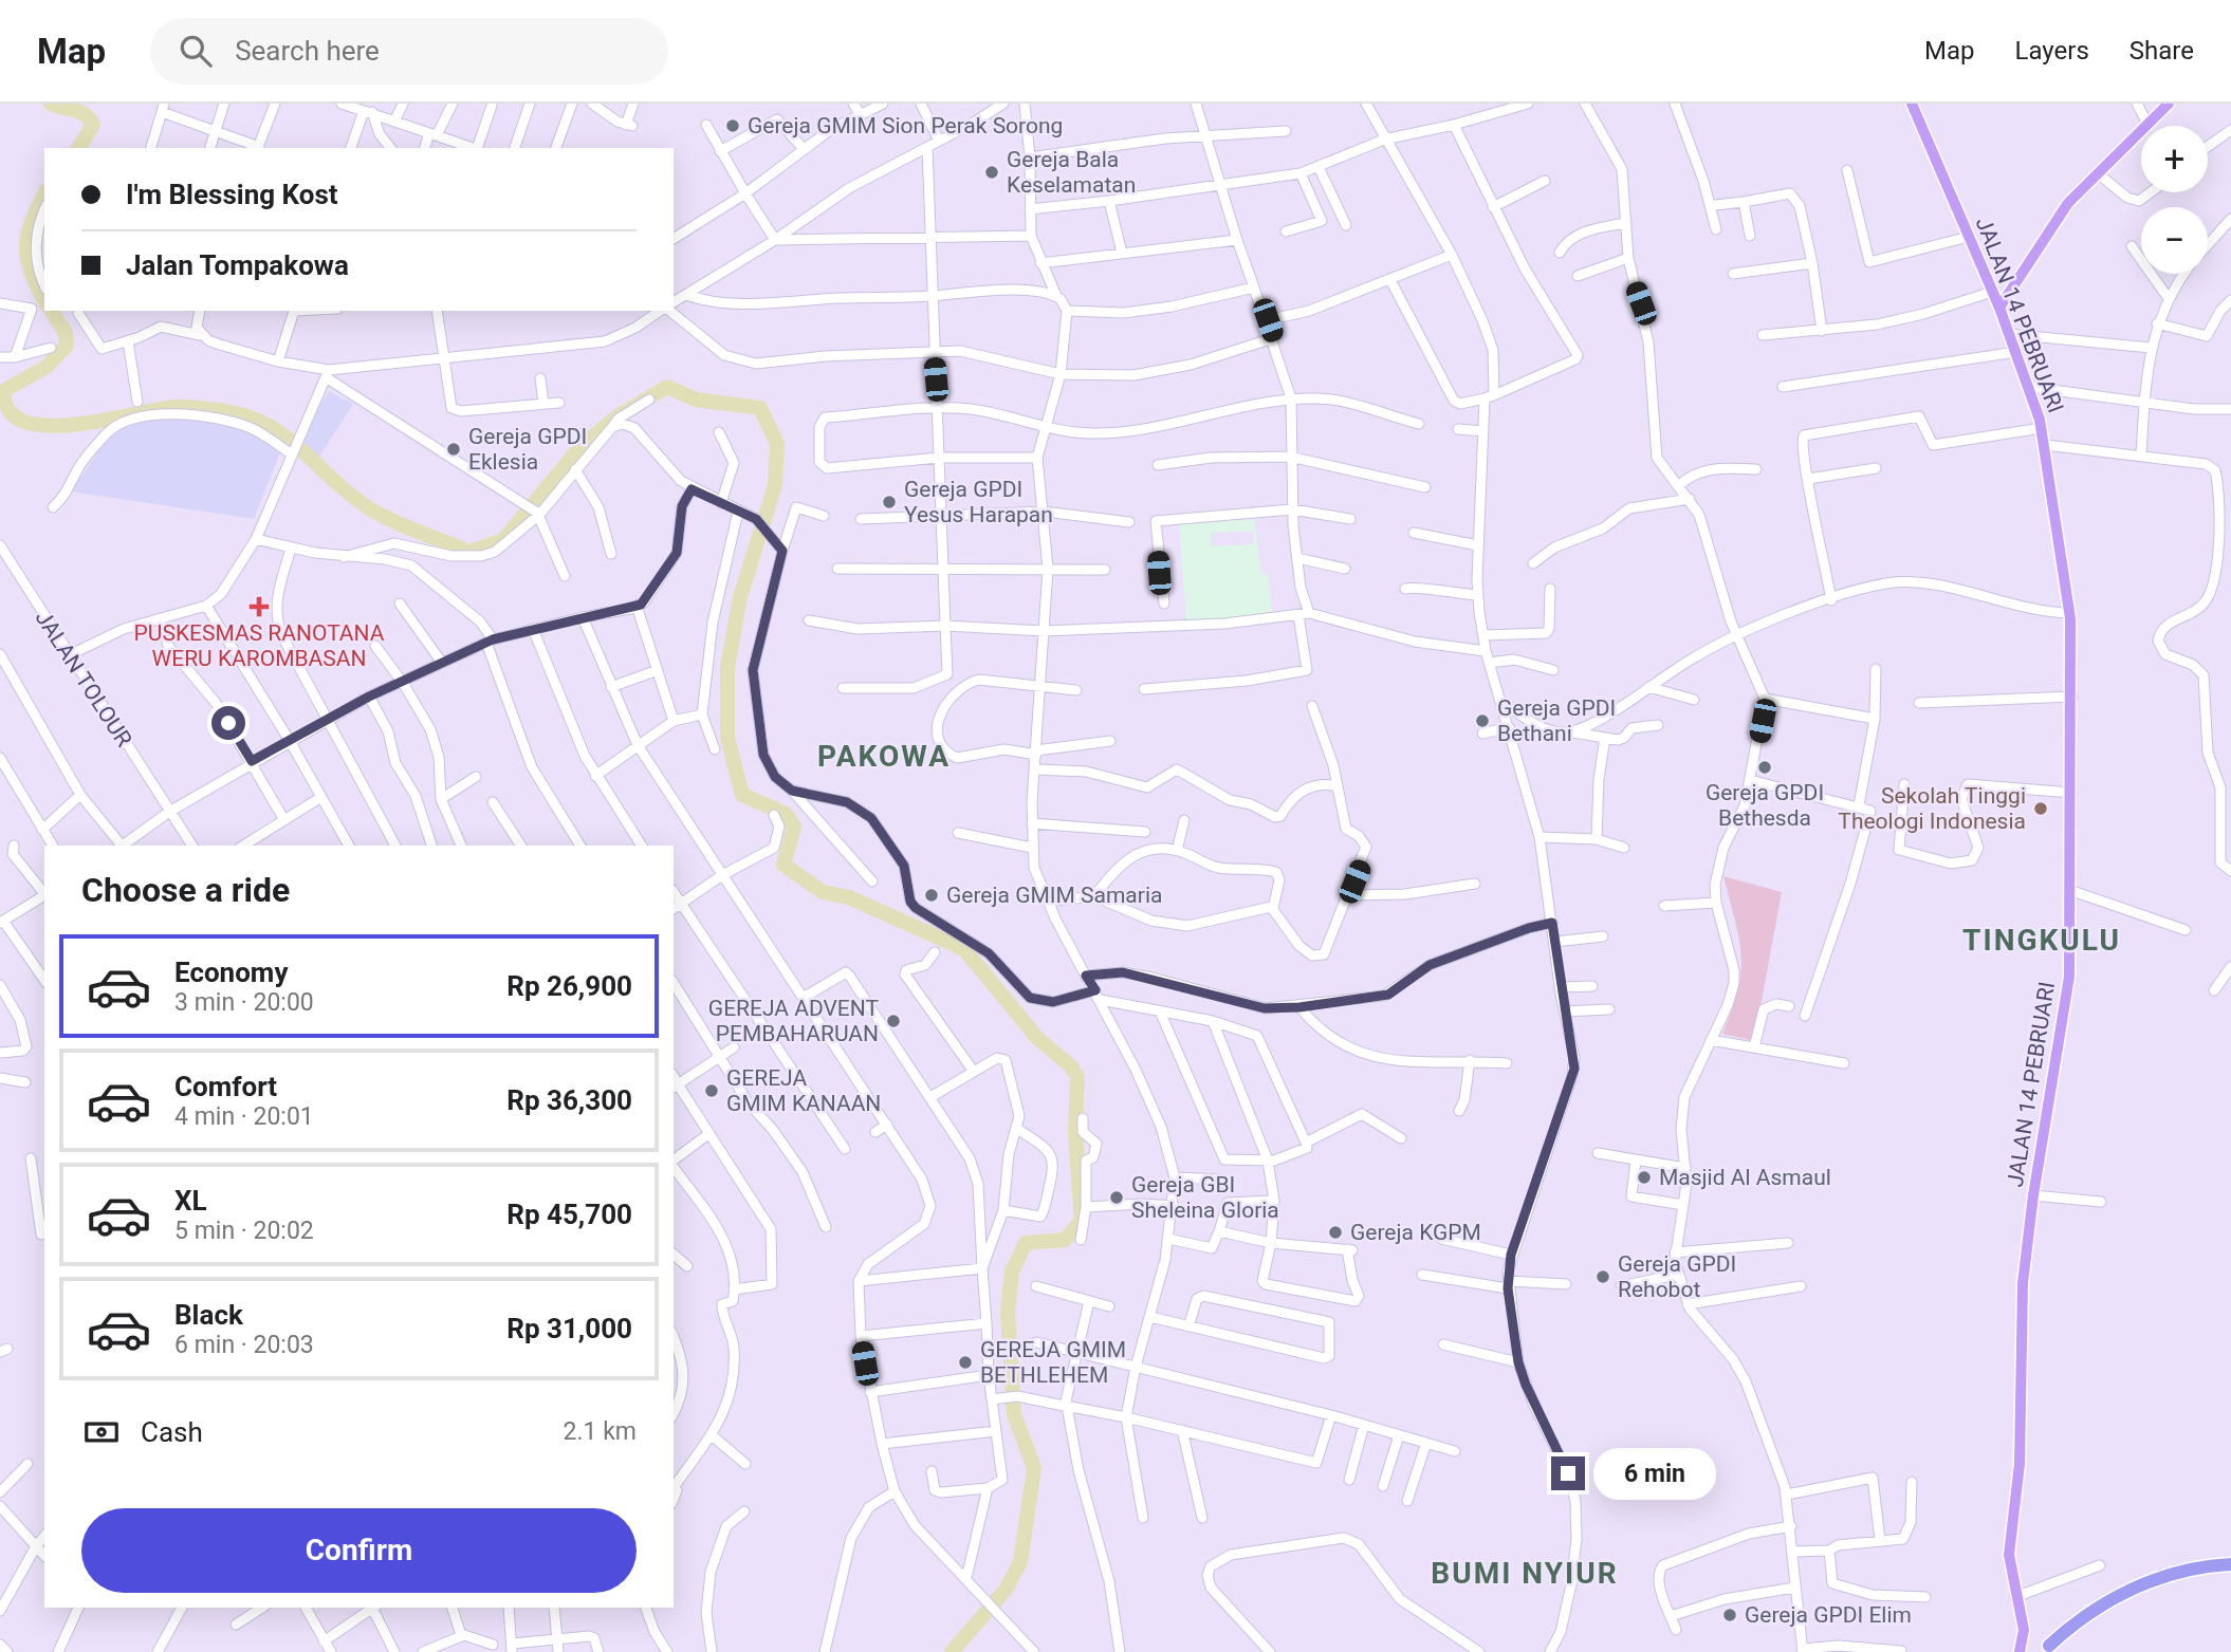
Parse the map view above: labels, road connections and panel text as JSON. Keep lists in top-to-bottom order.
{
  "streets": {
    "main road": ["JALAN 14 PEBRUARI"],
    "street": ["JALAN TOLOUR"]
  },
  "districts": ["PAKOWA", "TINGKULU", "BUMI NYIUR"],
  "places": {
    "other": [
      "Gereja GMIM Sion Perak Sorong",
      "Gereja Bala Keselamatan",
      "Gereja GPDI Eklesia",
      "Gereja GPDI Yesus Harapan",
      "Gereja GPDI Bethani",
      "Gereja GPDI Bethesda",
      "Sekolah Tinggi Theologi Indonesia",
      "Gereja GMIM Samaria",
      "GEREJA ADVENT PEMBAHARUAN",
      "GEREJA GMIM KANAAN",
      "Masjid Al Asmaul",
      "Gereja GBI Sheleina Gloria",
      "Gereja KGPM",
      "Gereja GPDI Rehobot",
      "GEREJA GMIM BETHLEHEM",
      "Gereja GPDI Elim"
    ],
    "health": ["PUSKESMAS RANOTANA WERU KAROMBASAN"]
  },
  "page": {
    "header": "Map",
    "search": "Search here",
    "nav": ["Map", "Layers", "Share"],
    "map_buttons": ["+", "−"],
    "banner": ["I'm Blessing Kost", "Jalan Tompakowa"],
    "heading": "Choose a ride",
    "list": [
      {
        "name": "Economy",
        "note": "3 min · 20:00",
        "value": "Rp 26,900"
      },
      {
        "name": "Comfort",
        "note": "4 min · 20:01",
        "value": "Rp 36,300"
      },
      {
        "name": "XL",
        "note": "5 min · 20:02",
        "value": "Rp 45,700"
      },
      {
        "name": "Black",
        "note": "6 min · 20:03",
        "value": "Rp 31,000"
      }
    ],
    "pay": ["Cash", "2.1 km"],
    "bubble": "6 min",
    "buttons": "Confirm"
  }
}
